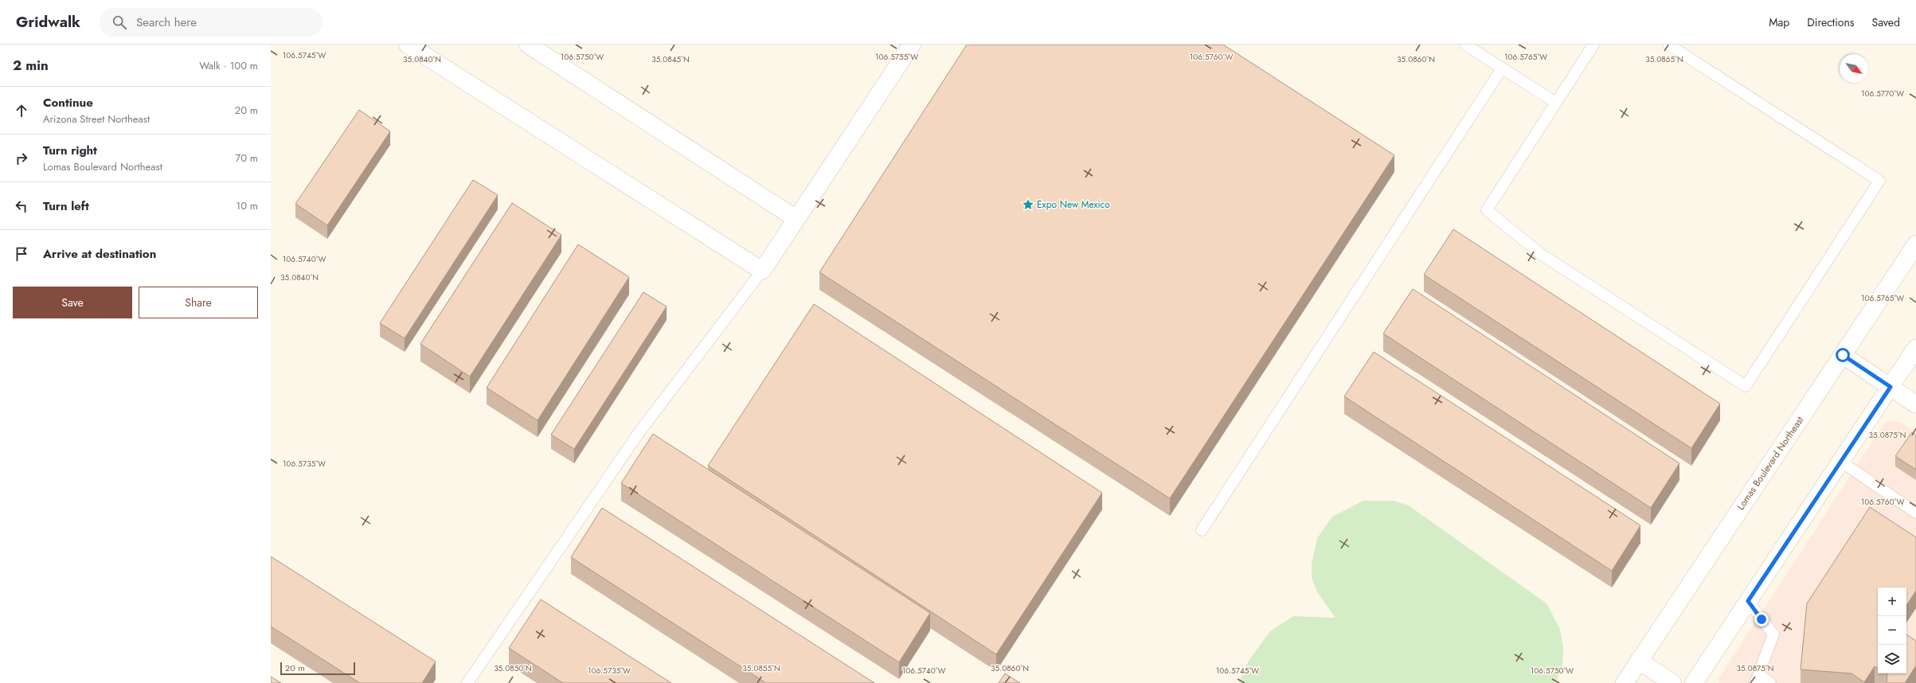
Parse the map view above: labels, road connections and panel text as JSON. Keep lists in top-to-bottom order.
{
  "streets": {
    "street": ["Lomas Boulevard Northeast"]
  },
  "places": {
    "place": ["Expo New Mexico"]
  },
  "scale_bar": "20 m",
  "north": "bottom right",
  "page": {
    "header": "Gridwalk",
    "search": "Search here",
    "nav": ["Map", "Directions", "Saved"],
    "heading": ["2 min", "Walk · 100 m"],
    "list": [
      ["Continue", "Arizona Street Northeast", "20 m"],
      ["Turn right", "Lomas Boulevard Northeast", "70 m"],
      ["Turn left", "10 m"],
      "Arrive at destination"
    ],
    "buttons": ["Save", "Share"],
    "map_buttons": ["+", "−"],
    "scale": "20 m"
  },
  "coordinates": [
    "106.5745°W",
    "106.5755°W",
    "106.5765°W",
    "106.5750°W",
    "106.5760°W",
    "35.0845°N",
    "35.0865°N",
    "35.0840°N",
    "35.0860°N",
    "106.5770°W",
    "106.5740°W",
    "35.0875°N",
    "106.5735°W",
    "35.0850°N",
    "35.0855°N"
  ]
}
